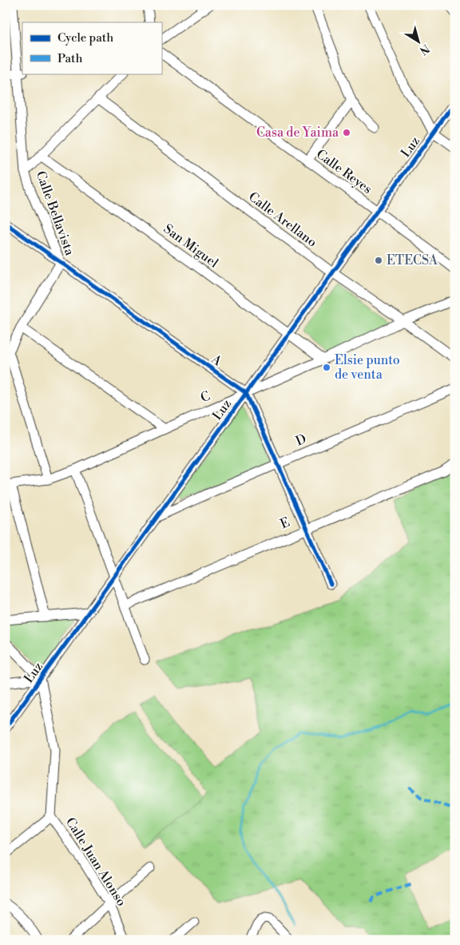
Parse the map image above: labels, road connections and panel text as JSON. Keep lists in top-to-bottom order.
{
  "streets": {
    "street": [
      "Luz",
      "Calle Reyes",
      "Calle Bellavista",
      "Calle Arellano",
      "San Miguel",
      "A",
      "C",
      "D",
      "E",
      "Calle Juan Alonso"
    ]
  },
  "crossings": [
    ["Luz", "Calle Reyes"],
    ["Luz", "Calle Arellano"],
    ["Luz", "San Miguel"],
    ["Luz", "A"],
    ["Luz", "C"],
    ["Luz", "D"],
    ["Luz", "Calle Juan Alonso"],
    ["Calle Bellavista", "Calle Arellano"],
    ["Calle Bellavista", "San Miguel"],
    ["Calle Bellavista", "A"],
    ["Calle Bellavista", "C"],
    ["Calle Arellano", "C"],
    ["San Miguel", "C"],
    ["A", "C"]
  ],
  "places": ["Casa de Yaima", "ETECSA", "Elsie punto de venta"],
  "legend": ["Cycle path", "Path"],
  "north": "bottom right"
}
